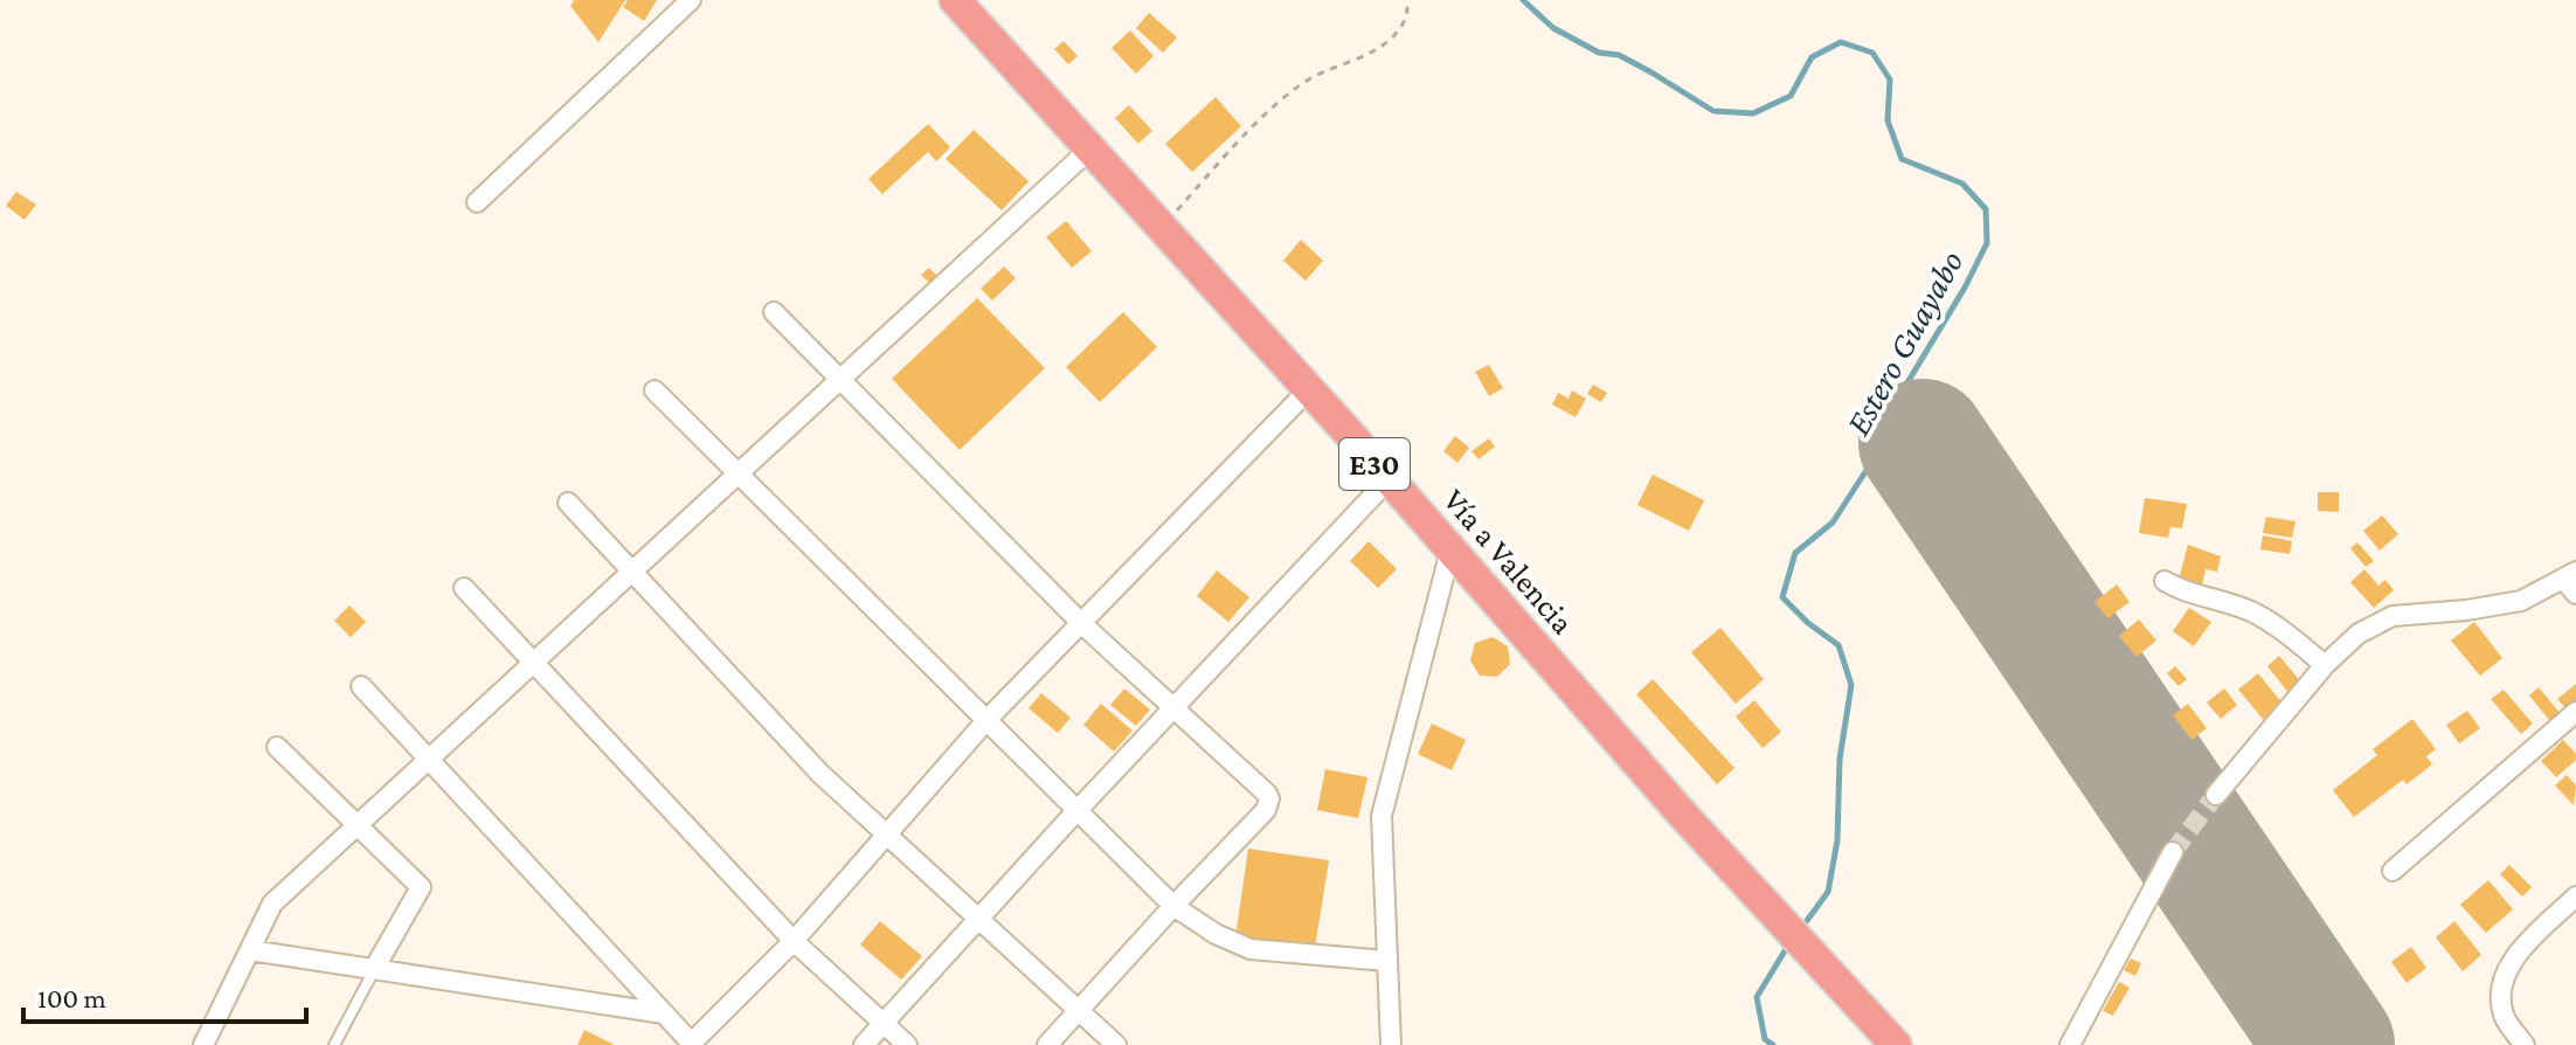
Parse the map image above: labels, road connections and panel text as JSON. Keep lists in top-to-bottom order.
{
  "streets": {
    "highway": ["E30", "Vía a Valencia"]
  },
  "water": ["Estero Guayabo"],
  "scale_bar": "100 m"
}
